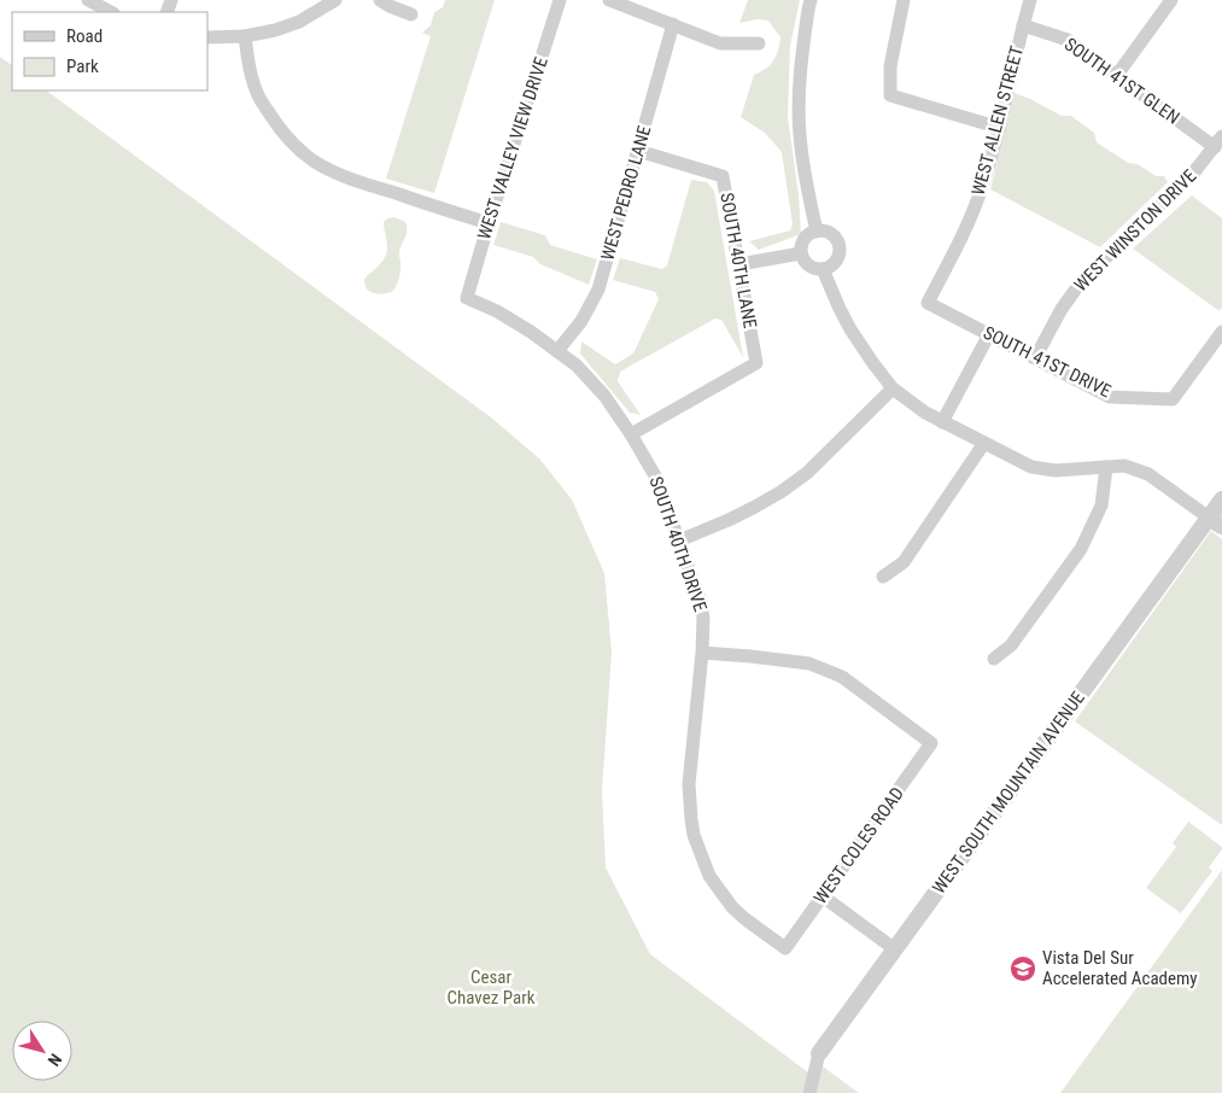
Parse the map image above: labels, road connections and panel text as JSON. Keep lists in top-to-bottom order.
{
  "streets": {
    "street": [
      "SOUTH 41ST GLEN",
      "WEST ALLEN STREET",
      "WEST VALLEY VIEW DRIVE",
      "WEST PEDRO LANE",
      "WEST WINSTON DRIVE",
      "SOUTH 40TH LANE",
      "SOUTH 41ST DRIVE",
      "SOUTH 40TH DRIVE",
      "WEST SOUTH MOUNTAIN AVENUE",
      "WEST COLES ROAD"
    ]
  },
  "crossings": [
    ["SOUTH 41ST GLEN", "WEST ALLEN STREET"],
    ["SOUTH 41ST GLEN", "WEST WINSTON DRIVE"],
    ["WEST ALLEN STREET", "SOUTH 41ST DRIVE"],
    ["WEST VALLEY VIEW DRIVE", "SOUTH 40TH DRIVE"],
    ["WEST PEDRO LANE", "SOUTH 40TH LANE"],
    ["WEST PEDRO LANE", "SOUTH 40TH DRIVE"],
    ["WEST WINSTON DRIVE", "SOUTH 41ST DRIVE"],
    ["SOUTH 40TH LANE", "SOUTH 40TH DRIVE"],
    ["SOUTH 40TH DRIVE", "WEST COLES ROAD"]
  ],
  "parks": ["Cesar Chavez Park"],
  "places": {
    "school or university": ["Vista Del Sur Accelerated Academy"]
  },
  "legend": ["Road", "Park"],
  "north": "bottom right"
}
